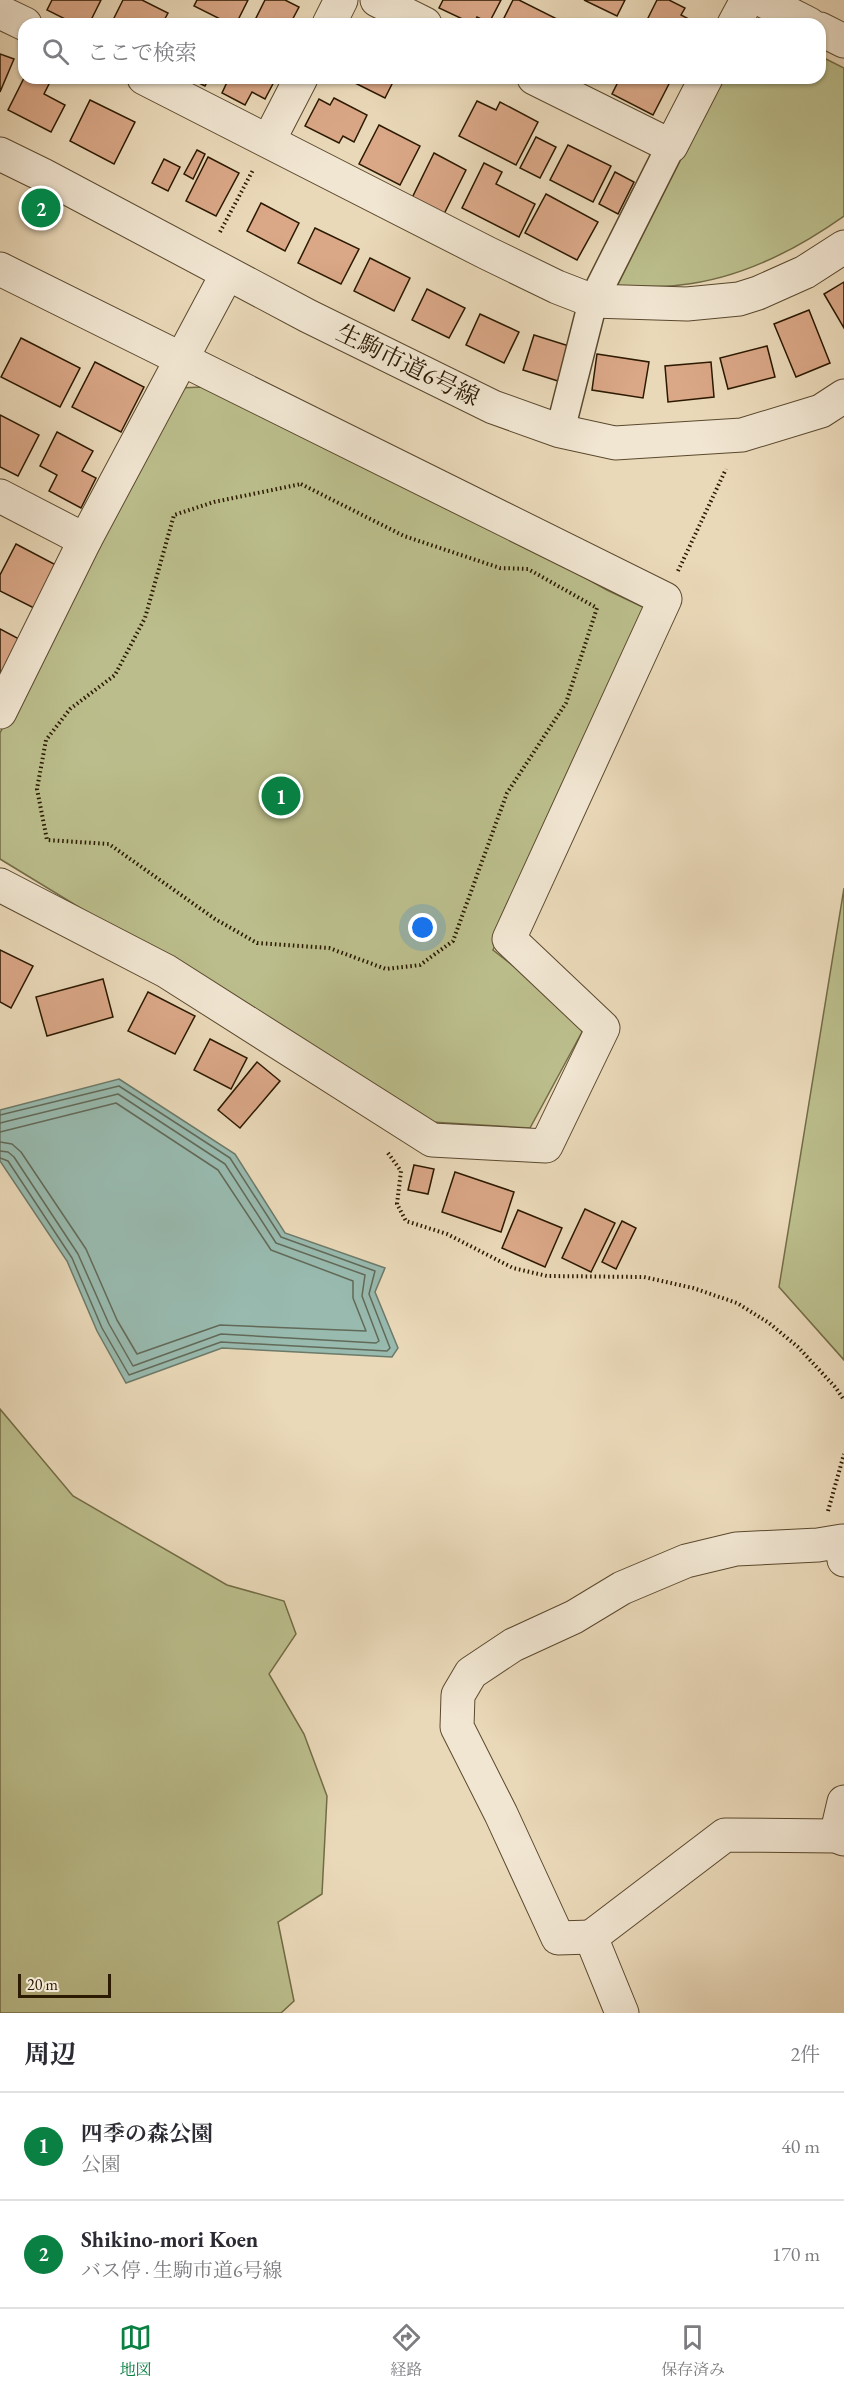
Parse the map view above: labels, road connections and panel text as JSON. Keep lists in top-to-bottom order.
{
  "streets": {
    "street": ["生駒市道6号線"]
  },
  "scale_bar": "20 m",
  "page": {
    "search": "ここで検索",
    "pins": ["2", "1"],
    "scale": "20 m",
    "heading": ["周辺", "2件"],
    "list": [
      {
        "mark": "1",
        "name": "四季の森公園",
        "note": "公園",
        "value": "40 m"
      },
      {
        "mark": "2",
        "name": "Shikino-mori Koen",
        "note": "バス停 · 生駒市道6号線",
        "value": "170 m"
      }
    ],
    "nav": ["地図", "経路", "保存済み"]
  }
}
